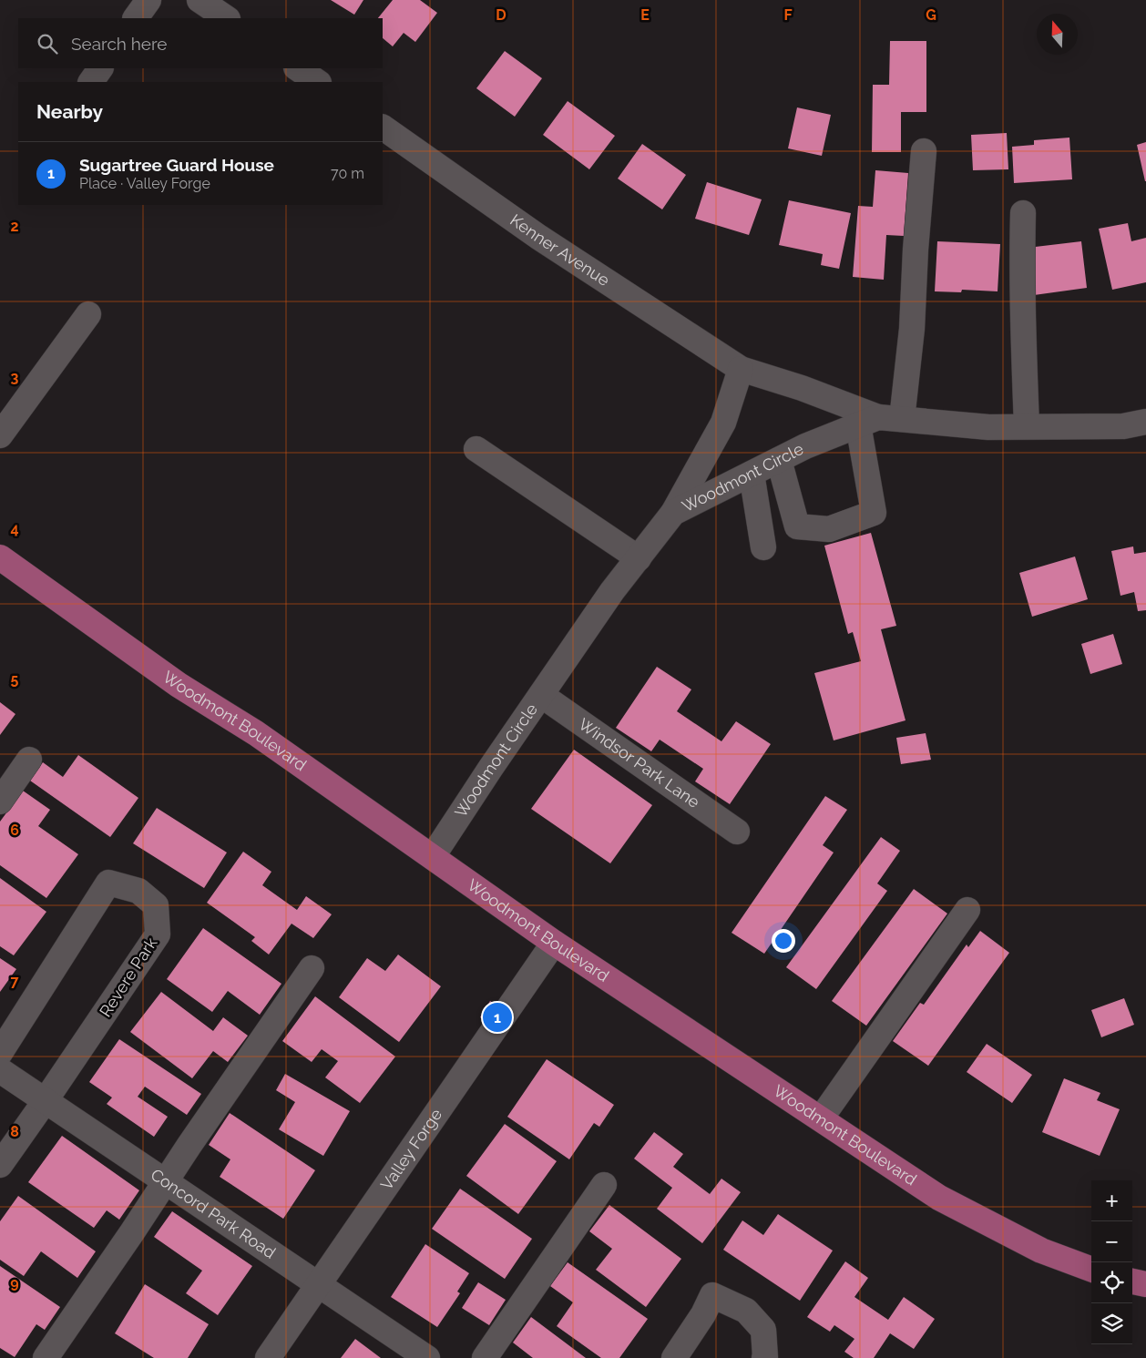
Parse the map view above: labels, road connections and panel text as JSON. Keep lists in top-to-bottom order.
{
  "streets": {
    "main road": ["Woodmont Boulevard"],
    "street": [
      "Kenner Avenue",
      "Woodmont Circle",
      "Windsor Park Lane",
      "Revere Park",
      "Valley Forge",
      "Concord Park Road"
    ]
  },
  "crossings": [
    ["Kenner Avenue", "Woodmont Circle"],
    ["Woodmont Circle", "Woodmont Boulevard"],
    ["Woodmont Circle", "Windsor Park Lane"],
    ["Woodmont Boulevard", "Valley Forge"],
    ["Revere Park", "Concord Park Road"],
    ["Valley Forge", "Concord Park Road"]
  ],
  "north": "top",
  "page": {
    "search": "Search here",
    "heading": "Nearby",
    "list": [
      {
        "mark": "1",
        "name": "Sugartree Guard House",
        "note": "Place · Valley Forge",
        "value": "70 m"
      }
    ],
    "pins": "1",
    "map_buttons": ["+", "−"]
  },
  "grid": {
    "columns": [
      "D",
      "E",
      "F",
      "G"
    ],
    "rows": [
      "2",
      "3",
      "4",
      "5",
      "6",
      "7",
      "8",
      "9"
    ]
  }
}
